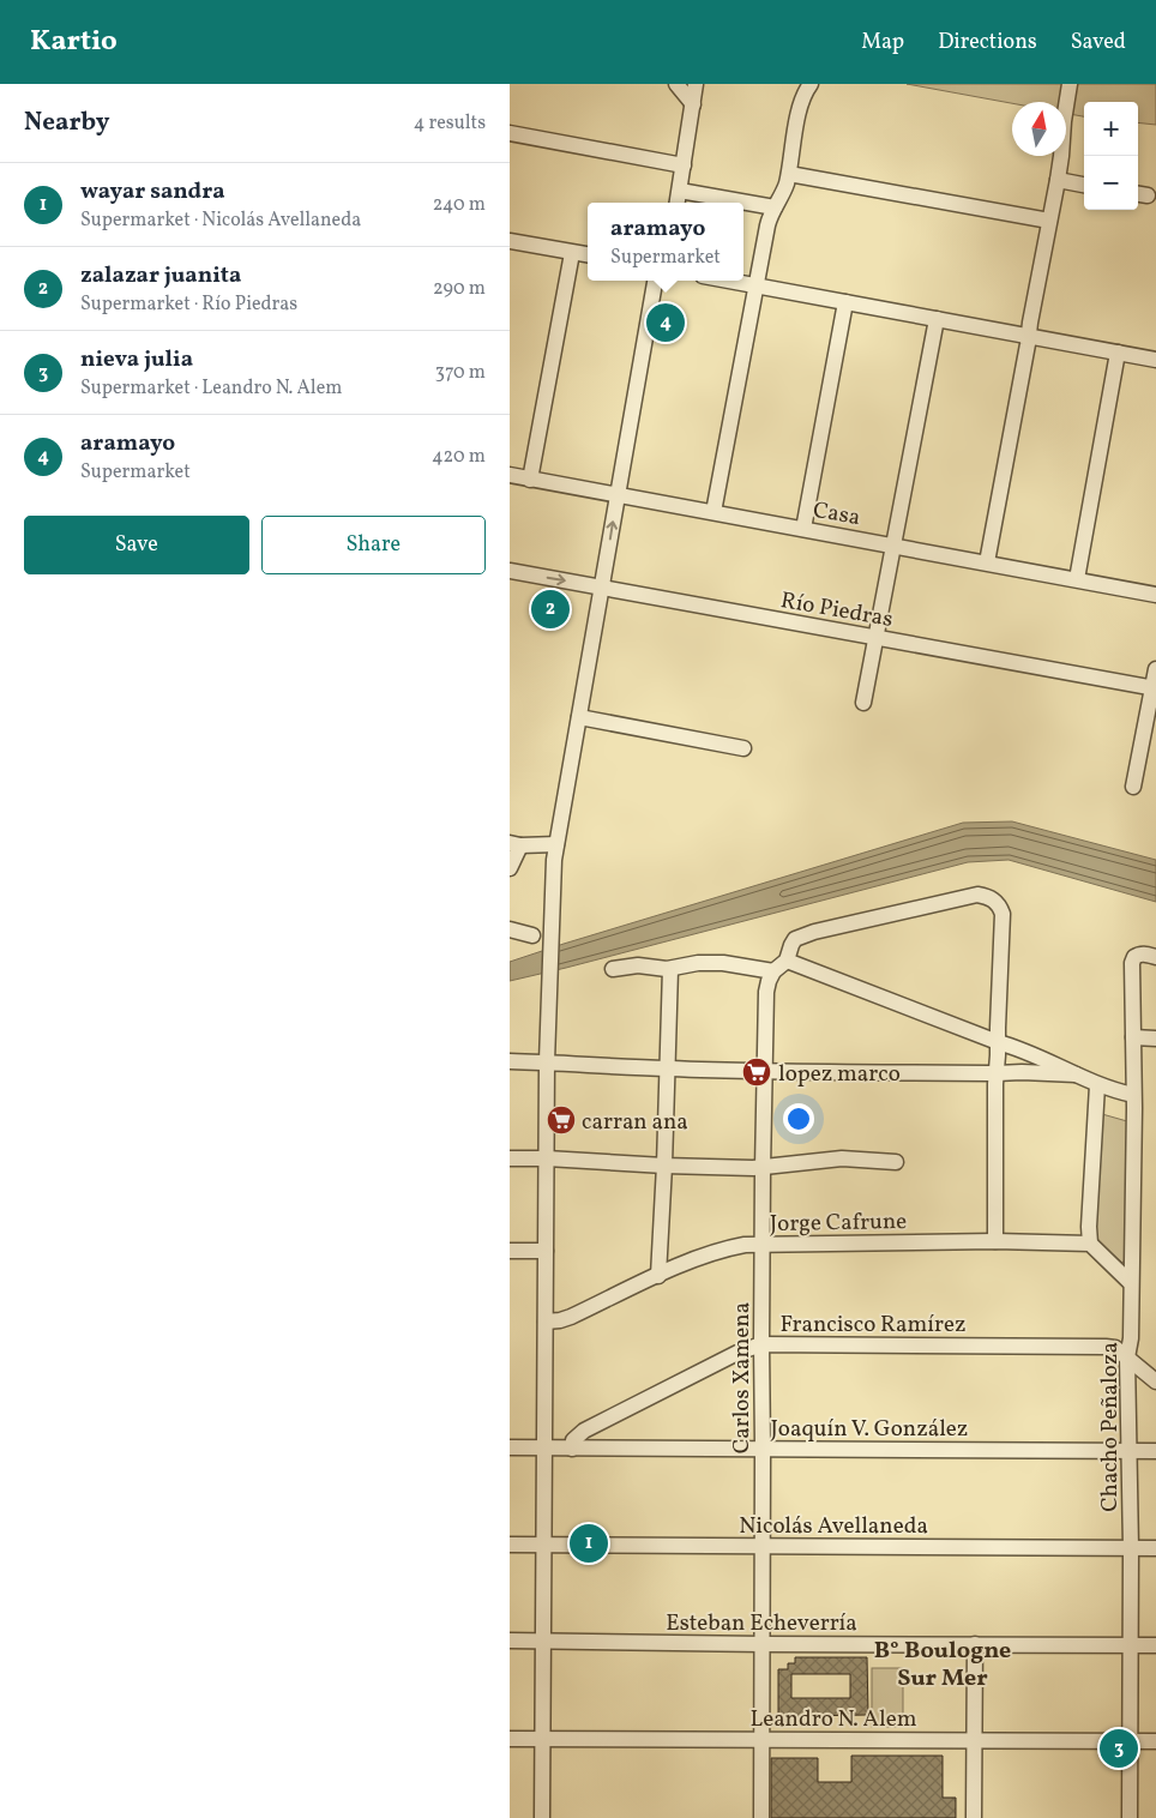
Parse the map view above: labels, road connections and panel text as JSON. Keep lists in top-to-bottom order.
{
  "streets": {
    "street": [
      "Casa",
      "Río Piedras",
      "Jorge Cafrune",
      "Francisco Ramírez",
      "Carlos Xamena",
      "Joaquín V. González",
      "Chacho Peñaloza",
      "Nicolás Avellaneda",
      "Esteban Echeverría",
      "Leandro N. Alem"
    ]
  },
  "crossings": [
    ["Jorge Cafrune", "Carlos Xamena"],
    ["Francisco Ramírez", "Carlos Xamena"],
    ["Francisco Ramírez", "Joaquín V. González"],
    ["Francisco Ramírez", "Chacho Peñaloza"],
    ["Carlos Xamena", "Joaquín V. González"],
    ["Carlos Xamena", "Nicolás Avellaneda"],
    ["Carlos Xamena", "Esteban Echeverría"],
    ["Carlos Xamena", "Leandro N. Alem"],
    ["Joaquín V. González", "Chacho Peñaloza"],
    ["Chacho Peñaloza", "Nicolás Avellaneda"],
    ["Chacho Peñaloza", "Esteban Echeverría"],
    ["Chacho Peñaloza", "Leandro N. Alem"]
  ],
  "districts": ["B° Boulogne Sur Mer"],
  "places": {
    "supermarket": ["lopez marco", "carran ana"]
  },
  "north": "top",
  "page": {
    "header": "Kartio",
    "nav": ["Map", "Directions", "Saved"],
    "heading": ["Nearby", "4 results"],
    "map_buttons": ["+", "−"],
    "list": [
      {
        "mark": "1",
        "name": "wayar sandra",
        "note": "Supermarket · Nicolás Avellaneda",
        "value": "240 m"
      },
      {
        "mark": "2",
        "name": "zalazar juanita",
        "note": "Supermarket · Río Piedras",
        "value": "290 m"
      },
      {
        "mark": "3",
        "name": "nieva julia",
        "note": "Supermarket · Leandro N. Alem",
        "value": "370 m"
      },
      {
        "mark": "4",
        "name": "aramayo",
        "note": "Supermarket",
        "value": "420 m"
      }
    ],
    "popup": ["aramayo", "Supermarket"],
    "pins": [
      "4",
      "2",
      "1",
      "3"
    ],
    "buttons": ["Save", "Share"]
  }
}
